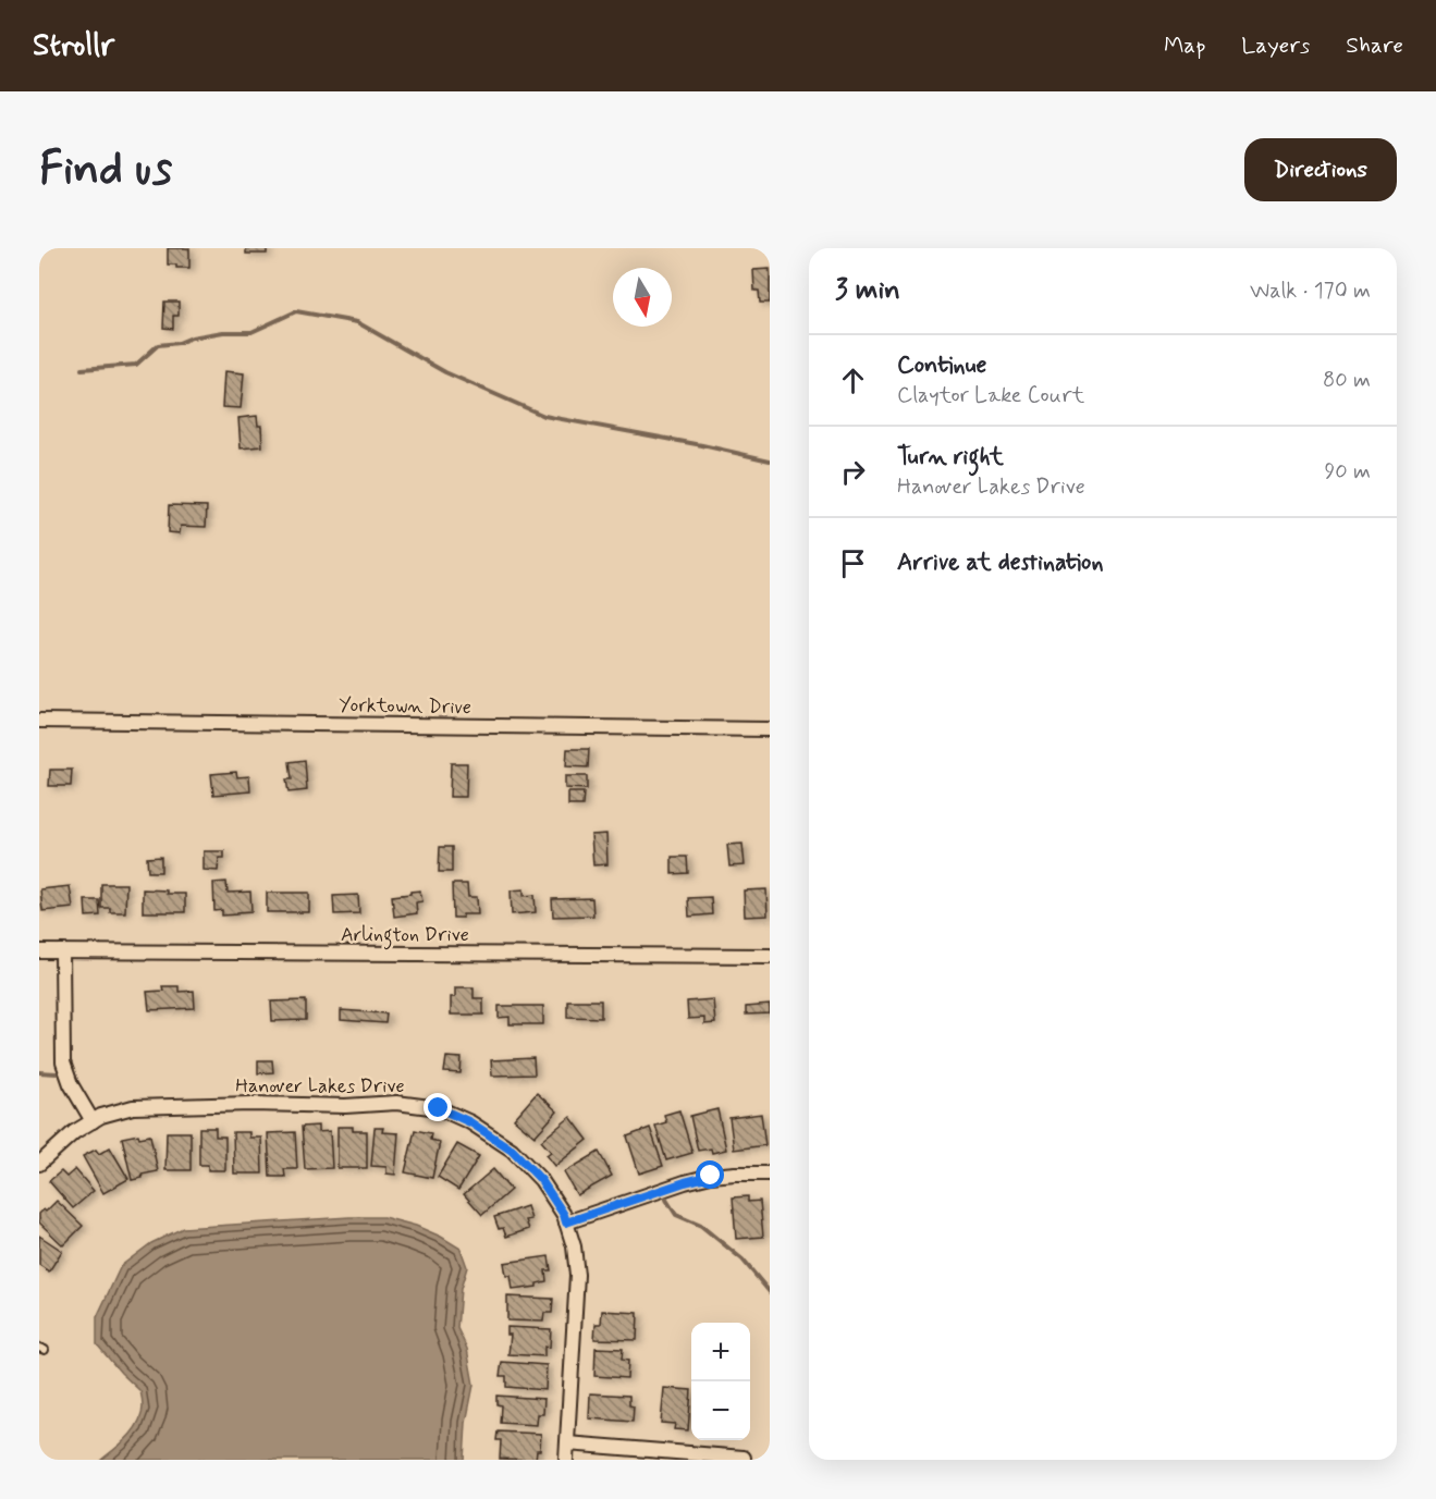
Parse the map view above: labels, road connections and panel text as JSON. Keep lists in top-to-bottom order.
{
  "streets": {
    "street": ["Yorktown Drive", "Arlington Drive", "Hanover Lakes Drive"]
  },
  "north": "bottom",
  "page": {
    "header": "Strollr",
    "nav": ["Map", "Layers", "Share"],
    "buttons": "Directions",
    "title": "Find us",
    "heading": ["3 min", "Walk · 170 m"],
    "list": [
      ["Continue", "Claytor Lake Court", "80 m"],
      ["Turn right", "Hanover Lakes Drive", "90 m"],
      "Arrive at destination"
    ],
    "map_buttons": ["+", "−"]
  }
}
